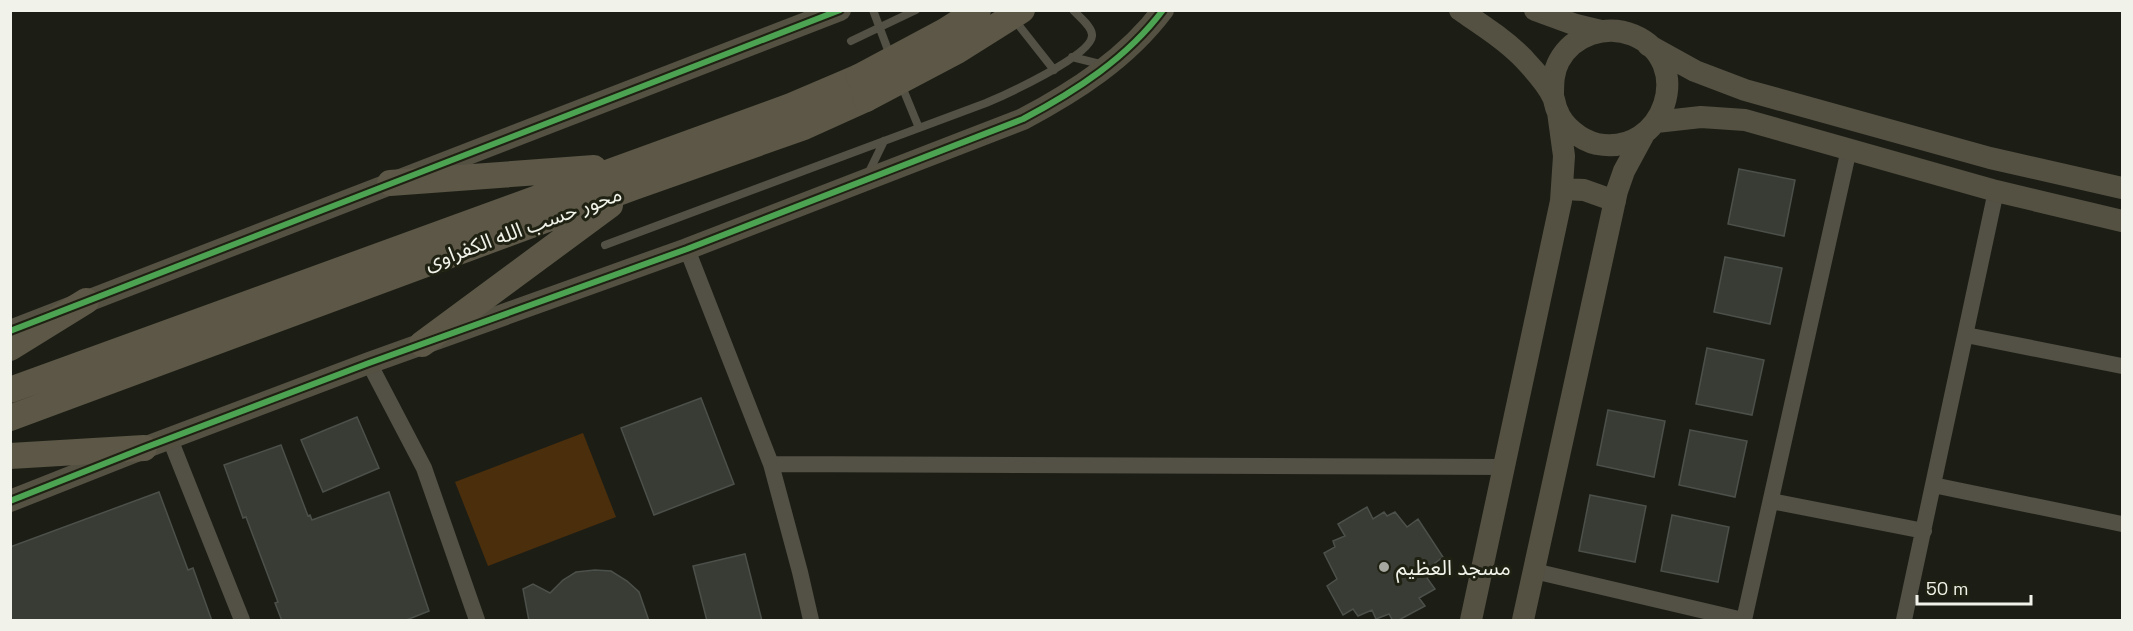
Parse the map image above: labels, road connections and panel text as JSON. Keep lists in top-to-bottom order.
{
  "streets": {
    "main road": ["محور حسب الله الكفراوى"]
  },
  "places": ["مسجد العظيم"],
  "scale_bar": "50 m"
}
